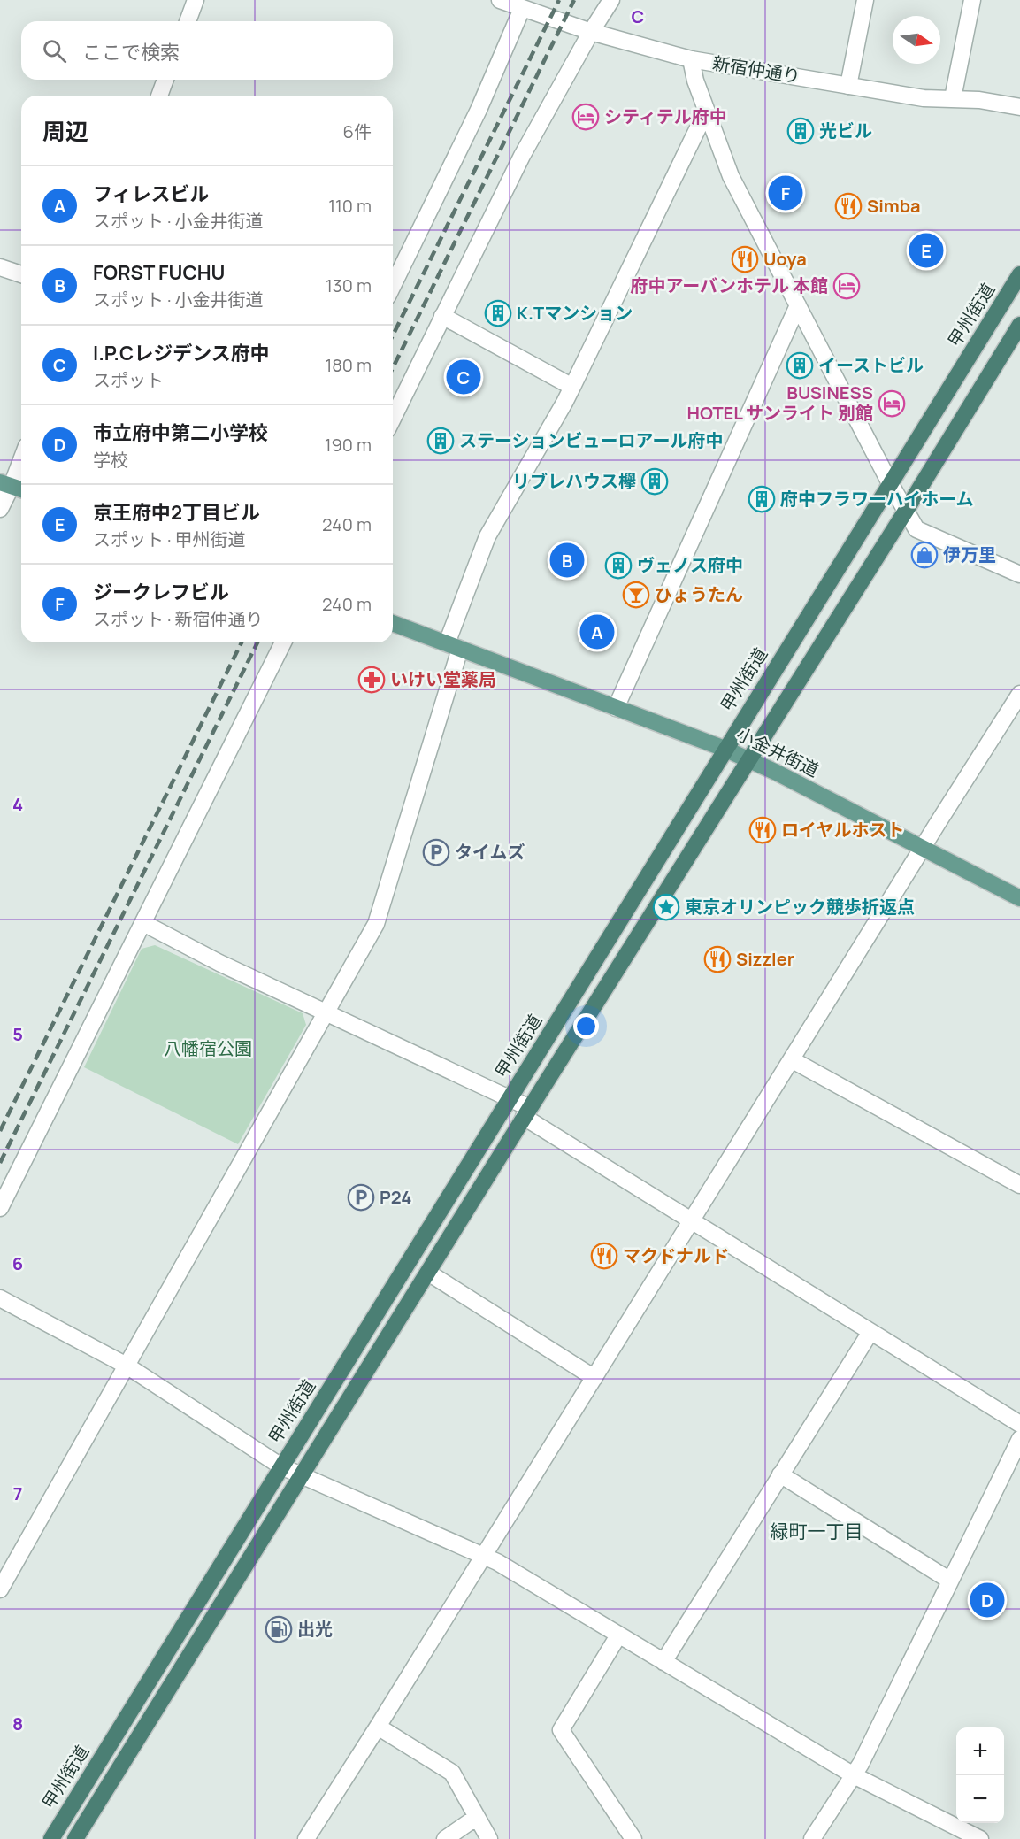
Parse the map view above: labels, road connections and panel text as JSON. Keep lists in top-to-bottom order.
{
  "streets": {
    "highway": ["甲州街道"],
    "main road": ["小金井街道"],
    "street": ["新宿仲通り"]
  },
  "crossings": [
    ["甲州街道", "小金井街道"]
  ],
  "districts": ["緑町一丁目"],
  "parks": ["八幡宿公園"],
  "places": {
    "hotel": ["シティテル府中", "府中アーバンホテル 本館", "BUSINESS HOTEL サンライト 別館"],
    "building": [
      "光ビル",
      "K.Tマンション",
      "イーストビル",
      "ステーションビューロアール府中",
      "リブレハウス欅",
      "府中フラワーハイホーム",
      "ヴェノス府中"
    ],
    "restaurant": [
      "Simba",
      "Uoya",
      "ロイヤルホスト",
      "Sizzler",
      "マクドナルド"
    ],
    "shop": ["伊万里"],
    "bar": ["ひょうたん"],
    "pharmacy": ["いけい堂薬局"],
    "parking": ["タイムズ", "P24"],
    "place": ["東京オリンピック競歩折返点"],
    "fuel station": ["出光"]
  },
  "north": "right",
  "page": {
    "search": "ここで検索",
    "heading": ["周辺", "6件"],
    "list": [
      {
        "mark": "A",
        "name": "フィレスビル",
        "note": "スポット · 小金井街道",
        "value": "110 m"
      },
      {
        "mark": "B",
        "name": "FORST FUCHU",
        "note": "スポット · 小金井街道",
        "value": "130 m"
      },
      {
        "mark": "C",
        "name": "I.P.Cレジデンス府中",
        "note": "スポット",
        "value": "180 m"
      },
      {
        "mark": "D",
        "name": "市立府中第二小学校",
        "note": "学校",
        "value": "190 m"
      },
      {
        "mark": "E",
        "name": "京王府中2丁目ビル",
        "note": "スポット · 甲州街道",
        "value": "240 m"
      },
      {
        "mark": "F",
        "name": "ジークレフビル",
        "note": "スポット · 新宿仲通り",
        "value": "240 m"
      }
    ],
    "pins": [
      "F",
      "E",
      "C",
      "B",
      "A",
      "D"
    ],
    "map_buttons": ["+", "−"]
  },
  "grid": {
    "columns": ["C"],
    "rows": [
      "4",
      "5",
      "6",
      "7",
      "8"
    ]
  }
}
